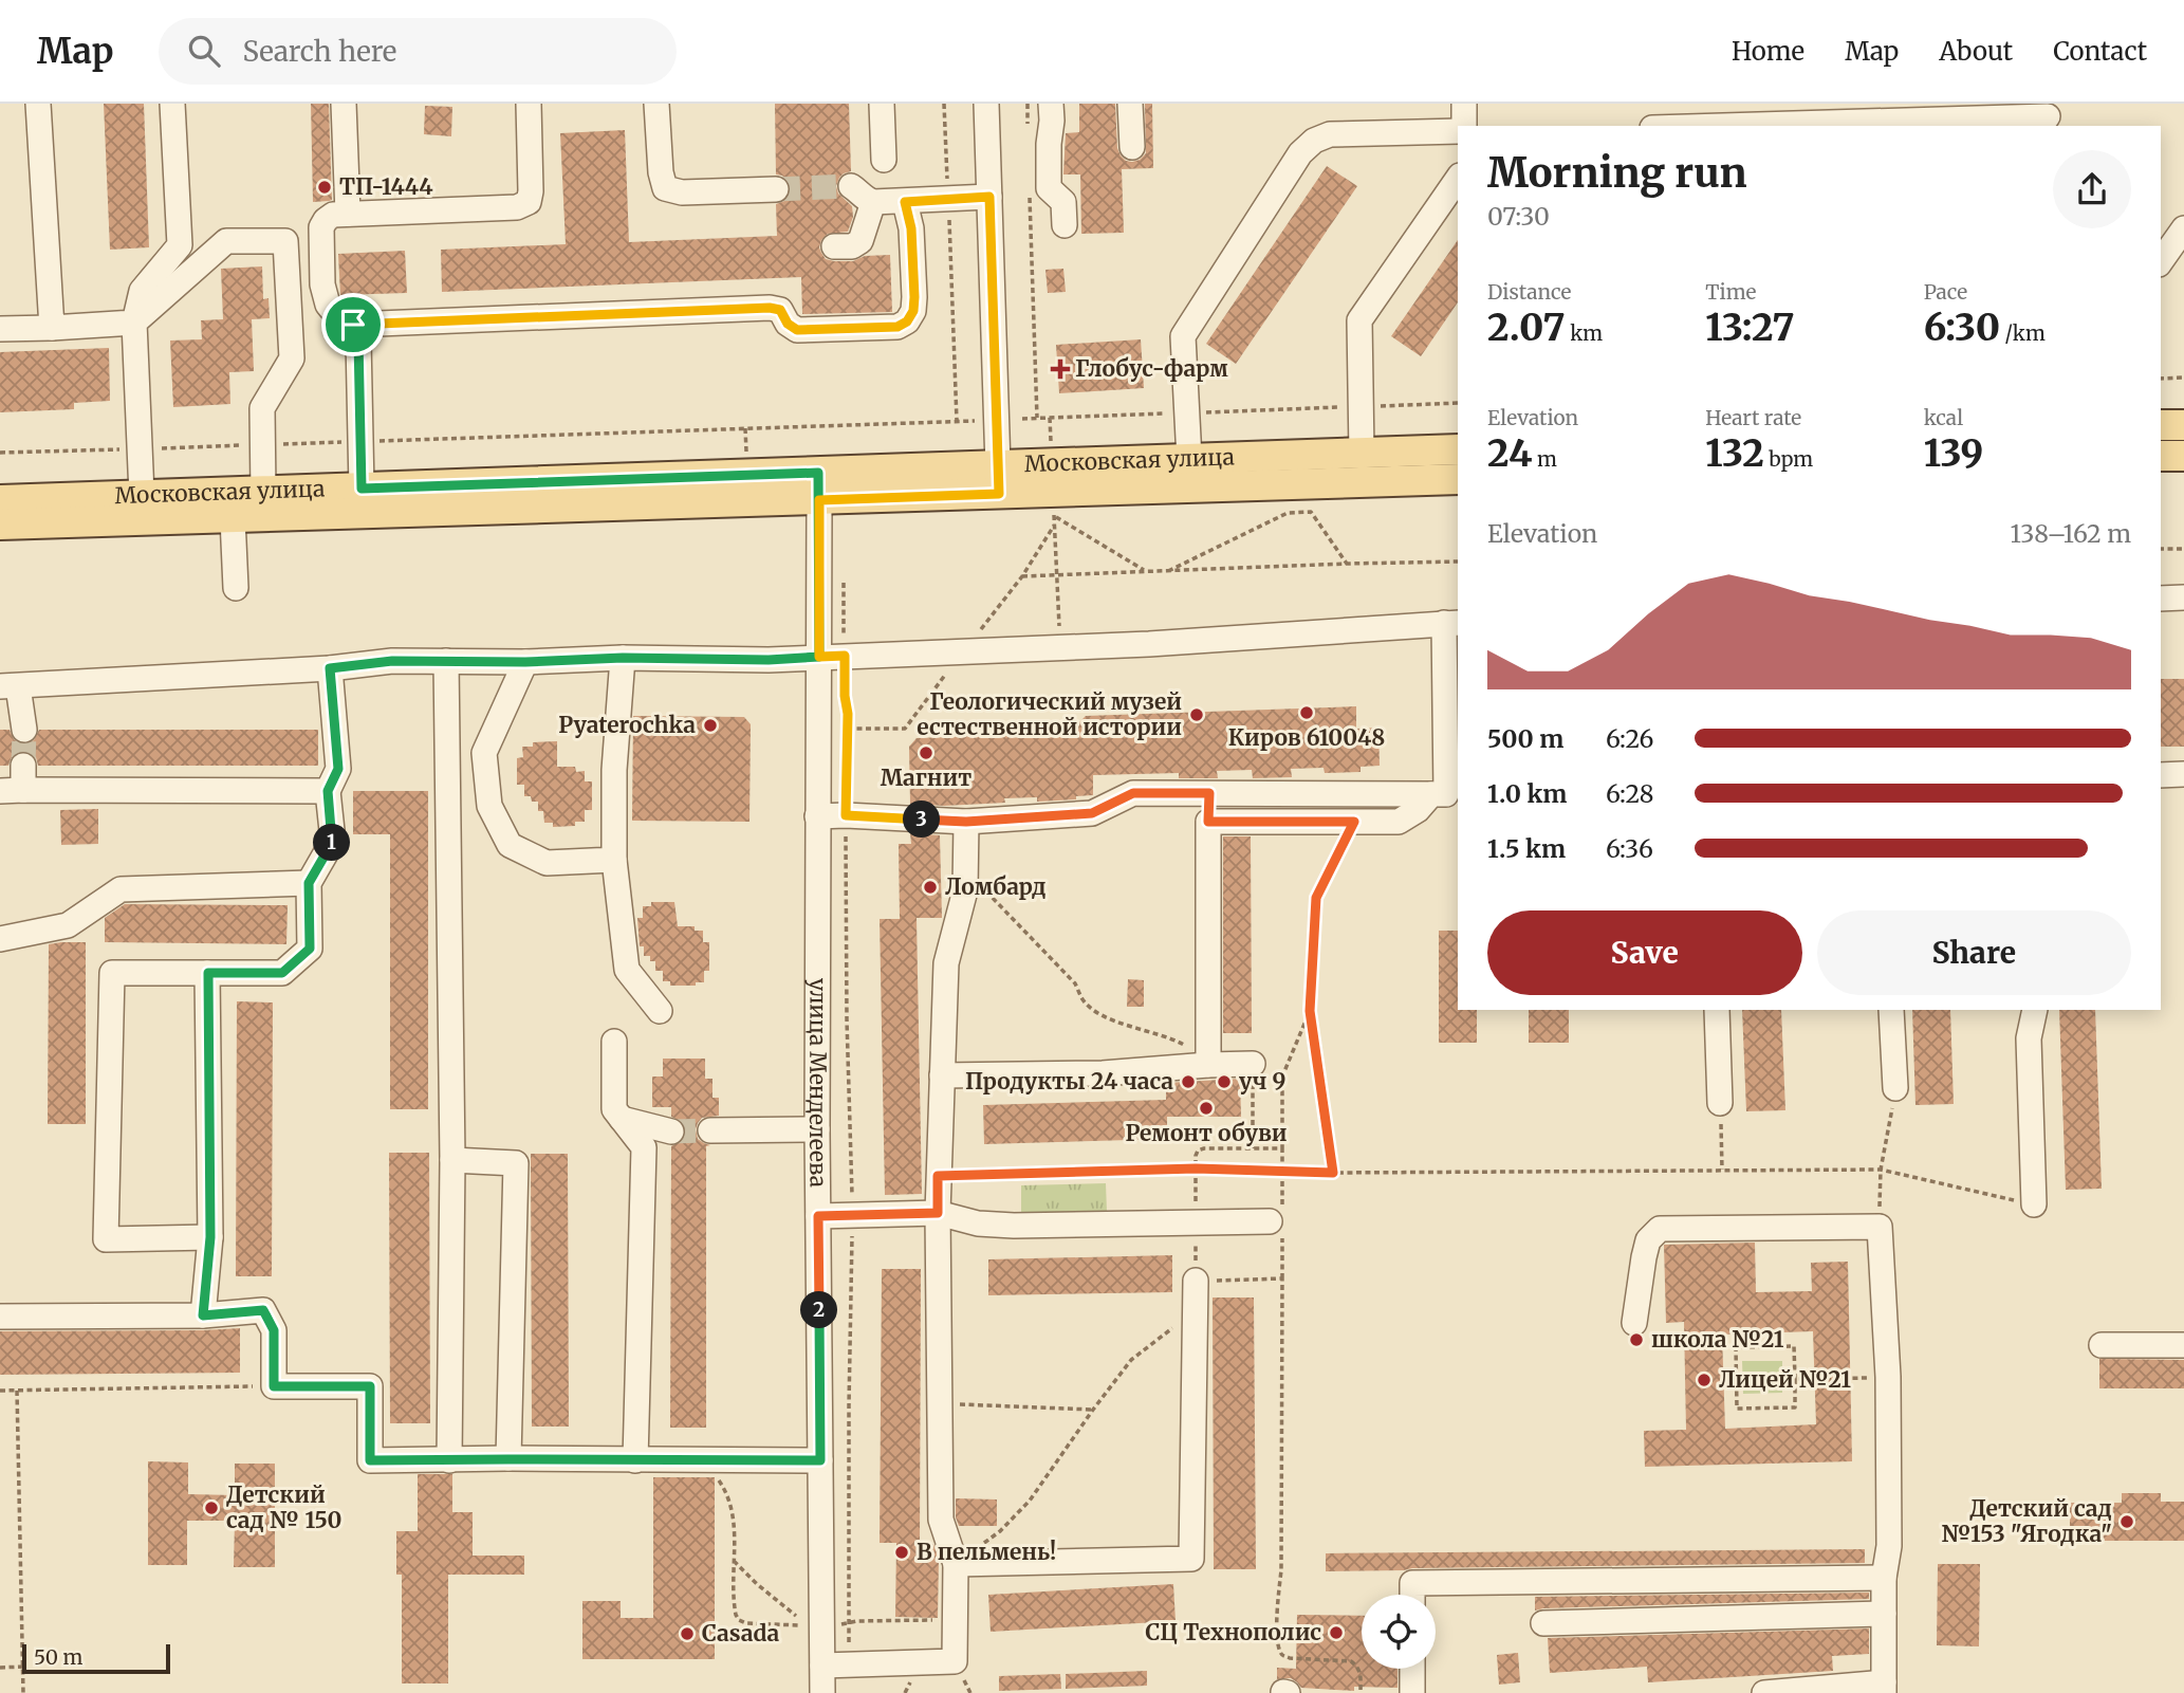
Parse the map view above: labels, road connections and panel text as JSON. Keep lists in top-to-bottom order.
{
  "streets": {
    "main road": ["Московская улица"],
    "street": ["улица Менделеева"]
  },
  "crossings": [
    ["Московская улица", "улица Менделеева"]
  ],
  "places": {
    "other": [
      "ТП-1444",
      "Киров 610048",
      "Геологический музей естественной истории",
      "Pyaterochka",
      "Магнит",
      "Ломбард",
      "Продукты 24 часа",
      "уч 9",
      "Ремонт обуви",
      "школа №21",
      "Лицей №21",
      "Детский сад № 150",
      "Детский сад №153 \"Ягодка\"",
      "В пельмень!",
      "СЦ Технополис",
      "Casada"
    ],
    "health": ["Глобус-фарм"]
  },
  "scale_bar": "50 m",
  "page": {
    "header": "Map",
    "search": "Search here",
    "nav": [
      "Home",
      "Map",
      "About",
      "Contact"
    ],
    "heading": ["Morning run", "07:30"],
    "stats": [
      ["Distance", "2.07 km"],
      ["Time", "13:27"],
      ["Pace", "6:30 /km"],
      ["Elevation", "24 m"],
      ["Heart rate", "132 bpm"],
      ["kcal", "139"]
    ],
    "chart": ["Elevation", "138–162 m"],
    "list": [
      {
        "name": "500 m",
        "note": "6:26"
      },
      {
        "name": "1.0 km",
        "note": "6:28"
      },
      {
        "name": "1.5 km",
        "note": "6:36"
      }
    ],
    "pins": ["3", "1", "2"],
    "buttons": ["Save", "Share"],
    "scale": "50 m"
  }
}
